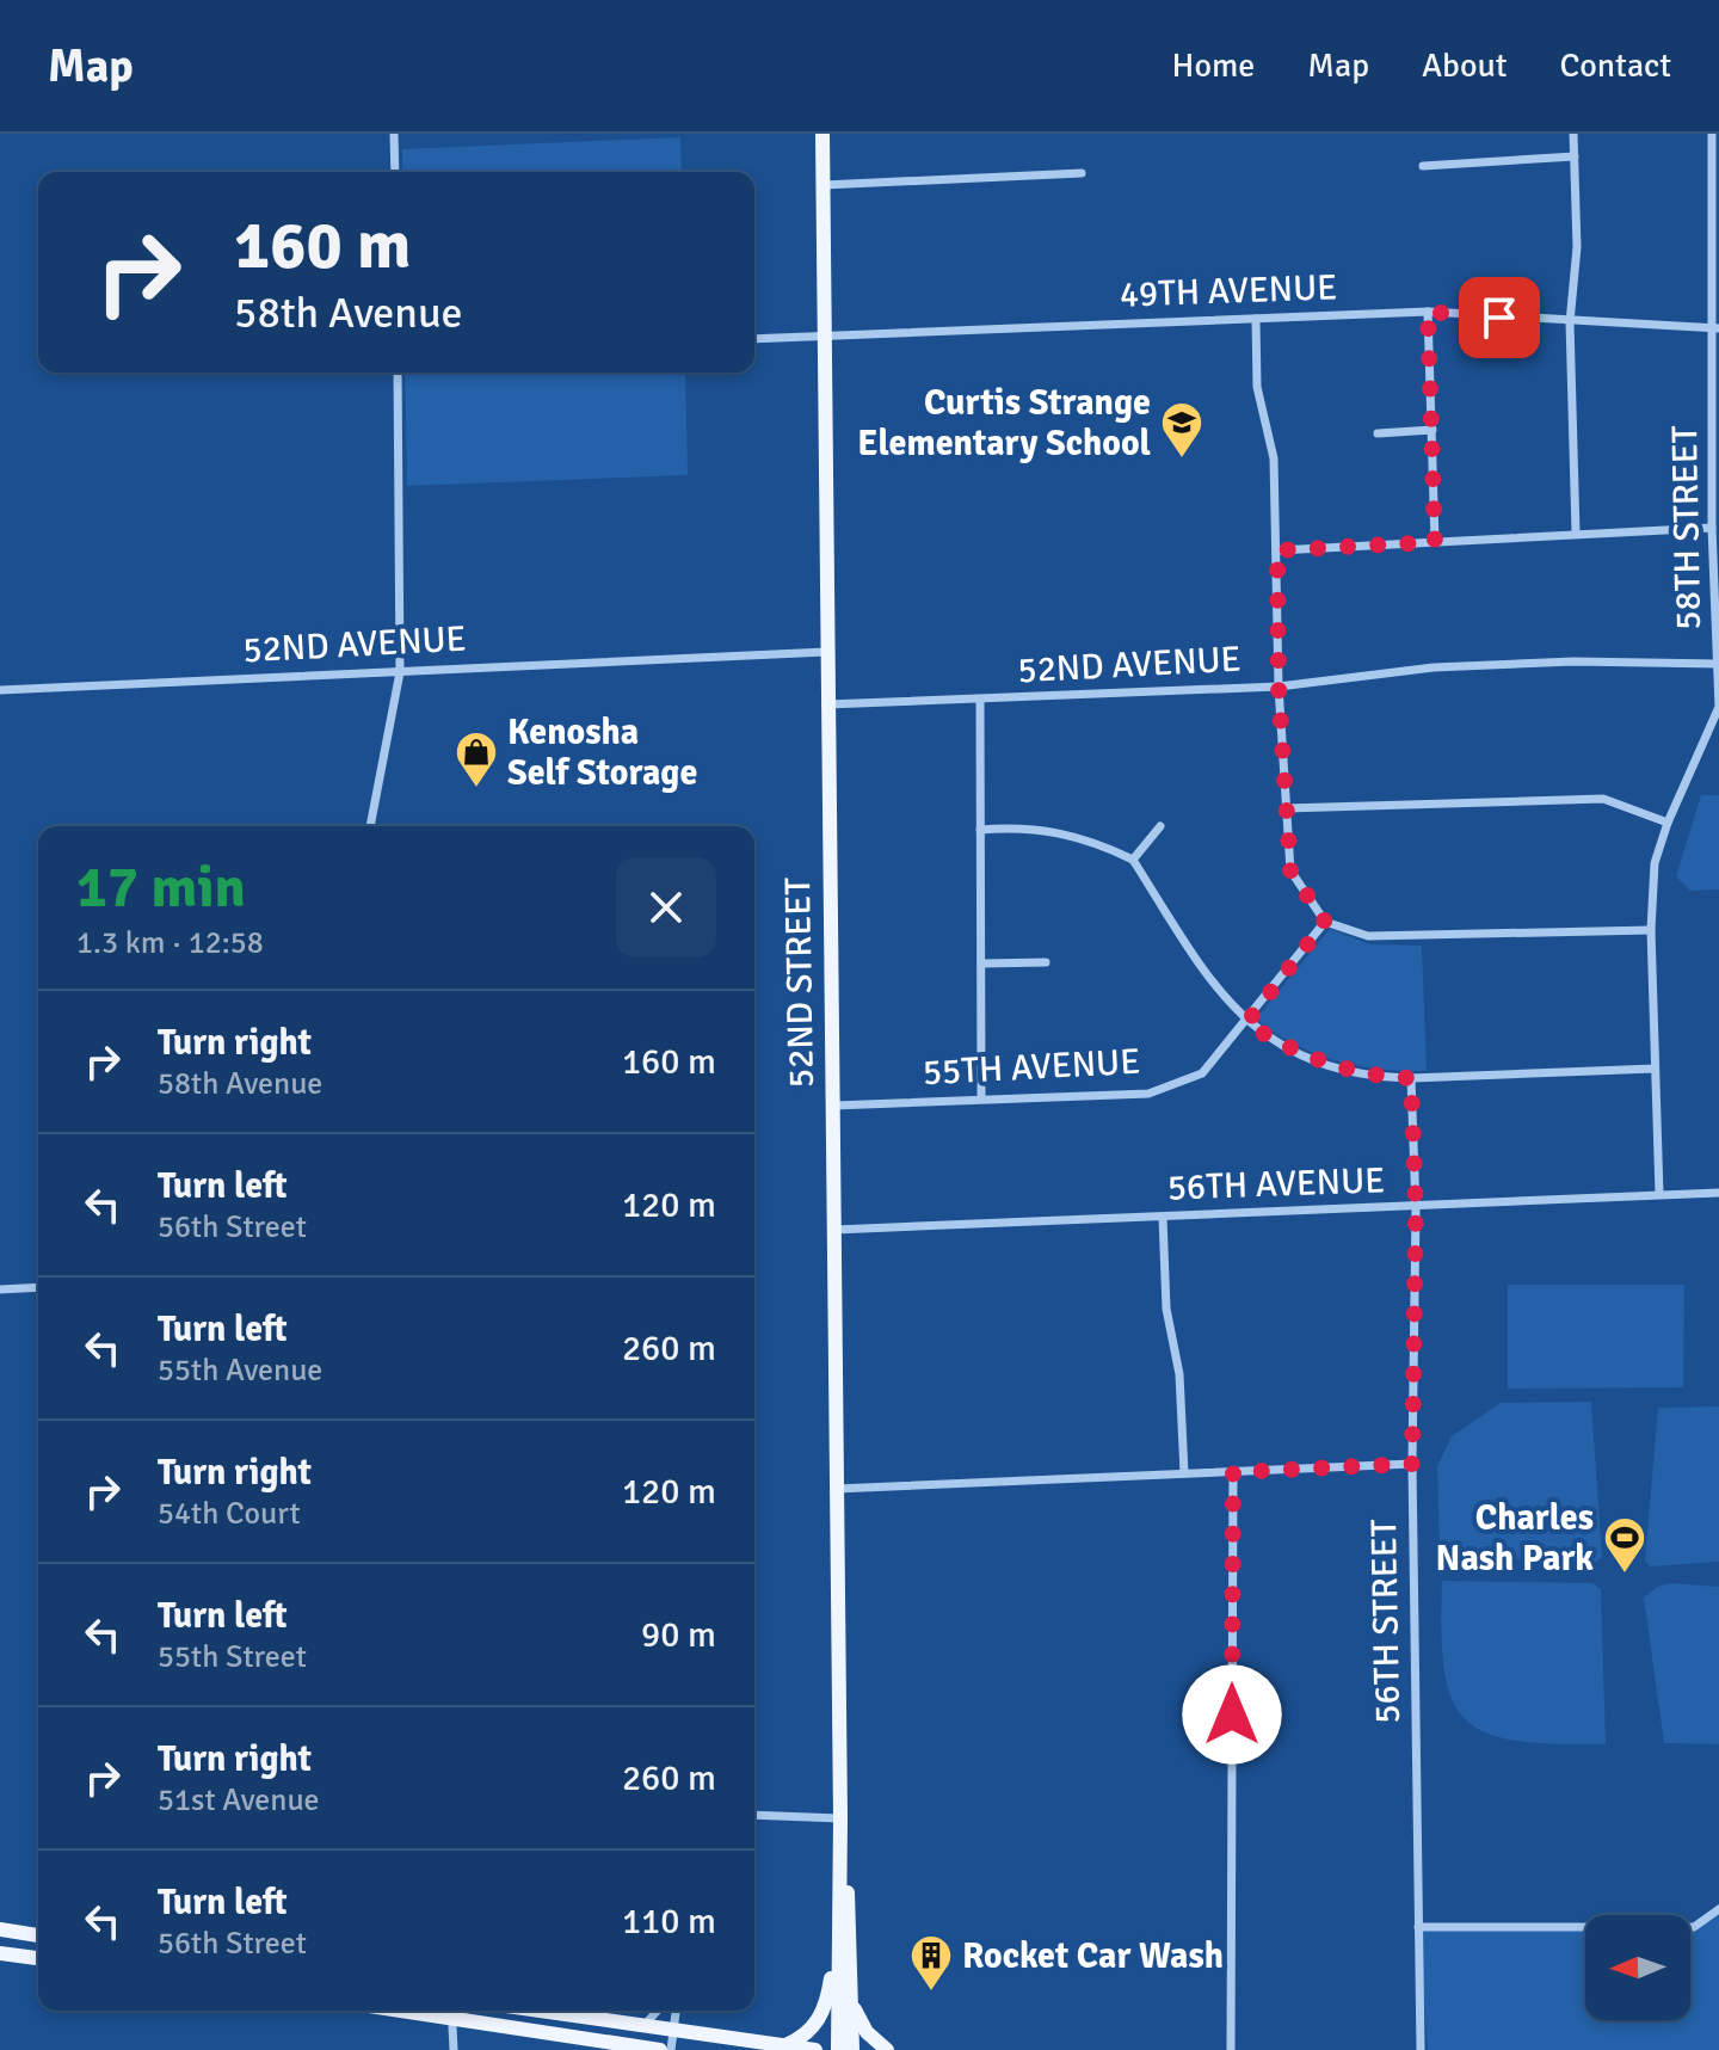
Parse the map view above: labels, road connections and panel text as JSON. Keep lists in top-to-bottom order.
{
  "streets": {
    "main road": ["52ND STREET"],
    "street": [
      "49TH AVENUE",
      "58TH STREET",
      "52ND AVENUE",
      "55TH AVENUE",
      "56TH AVENUE",
      "56TH STREET"
    ]
  },
  "crossings": [
    ["49TH AVENUE", "58TH STREET"],
    ["49TH AVENUE", "52ND STREET"],
    ["58TH STREET", "52ND AVENUE"],
    ["58TH STREET", "56TH AVENUE"],
    ["52ND AVENUE", "52ND STREET"],
    ["52ND STREET", "55TH AVENUE"],
    ["52ND STREET", "56TH AVENUE"],
    ["56TH AVENUE", "56TH STREET"]
  ],
  "places": {
    "school or university": ["Curtis Strange Elementary School"],
    "shop": ["Kenosha Self Storage"],
    "sports": ["Charles Nash Park"],
    "building": ["Rocket Car Wash"]
  },
  "north": "left",
  "page": {
    "header": "Map",
    "nav": [
      "Home",
      "Map",
      "About",
      "Contact"
    ],
    "turn": ["160 m", "58th Avenue"],
    "heading": ["17 min", "1.3 km · 12:58"],
    "list": [
      {
        "name": "Turn right",
        "note": "58th Avenue",
        "value": "160 m"
      },
      {
        "name": "Turn left",
        "note": "56th Street",
        "value": "120 m"
      },
      {
        "name": "Turn left",
        "note": "55th Avenue",
        "value": "260 m"
      },
      {
        "name": "Turn right",
        "note": "54th Court",
        "value": "120 m"
      },
      {
        "name": "Turn left",
        "note": "55th Street",
        "value": "90 m"
      },
      {
        "name": "Turn right",
        "note": "51st Avenue",
        "value": "260 m"
      },
      {
        "name": "Turn left",
        "note": "56th Street",
        "value": "110 m"
      }
    ]
  }
}
